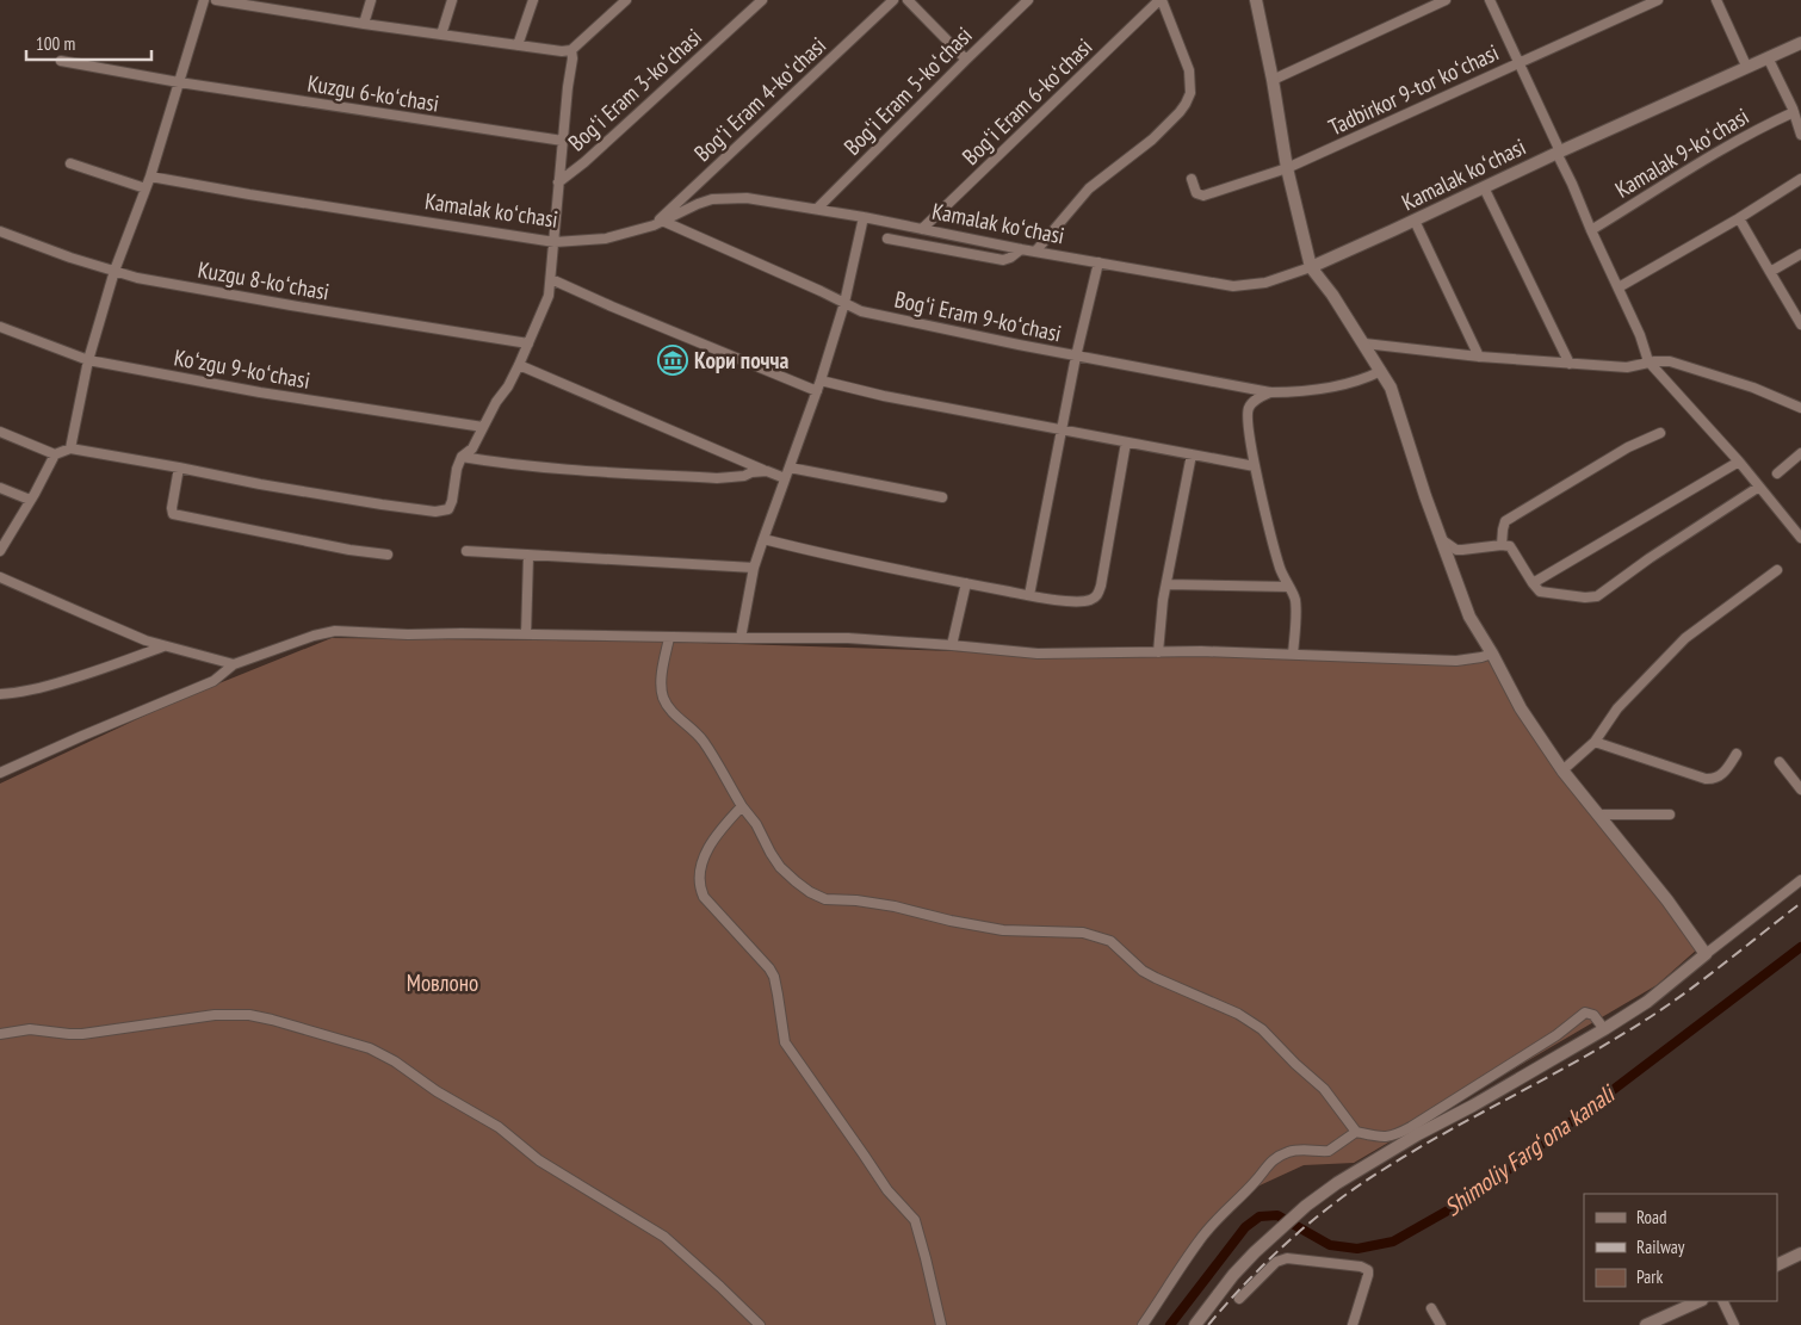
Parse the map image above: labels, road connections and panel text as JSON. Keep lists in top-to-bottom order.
{
  "streets": {
    "street": [
      "Bogʻi Eram 3-koʻchasi",
      "Tadbirkor 9-tor koʻchasi",
      "Bogʻi Eram 5-koʻchasi",
      "Kuzgu 6-koʻchasi",
      "Bogʻi Eram 4-koʻchasi",
      "Bogʻi Eram 6-koʻchasi",
      "Kamalak 9-koʻchasi",
      "Kamalak koʻchasi",
      "Kuzgu 8-koʻchasi",
      "Bogʻi Eram 9-koʻchasi",
      "Koʻzgu 9-koʻchasi"
    ]
  },
  "crossings": [
    ["Bogʻi Eram 5-koʻchasi", "Kamalak koʻchasi"],
    ["Bogʻi Eram 4-koʻchasi", "Kamalak koʻchasi"],
    ["Bogʻi Eram 4-koʻchasi", "Bogʻi Eram 9-koʻchasi"],
    ["Bogʻi Eram 6-koʻchasi", "Kamalak koʻchasi"],
    ["Kamalak koʻchasi", "Bogʻi Eram 9-koʻchasi"]
  ],
  "water": ["Shimoliy Fargʻona kanali"],
  "parks": ["Мовлоно"],
  "places": {
    "museum": ["Кори почча"]
  },
  "legend": ["Road", "Railway", "Park"],
  "scale_bar": "100 m"
}
